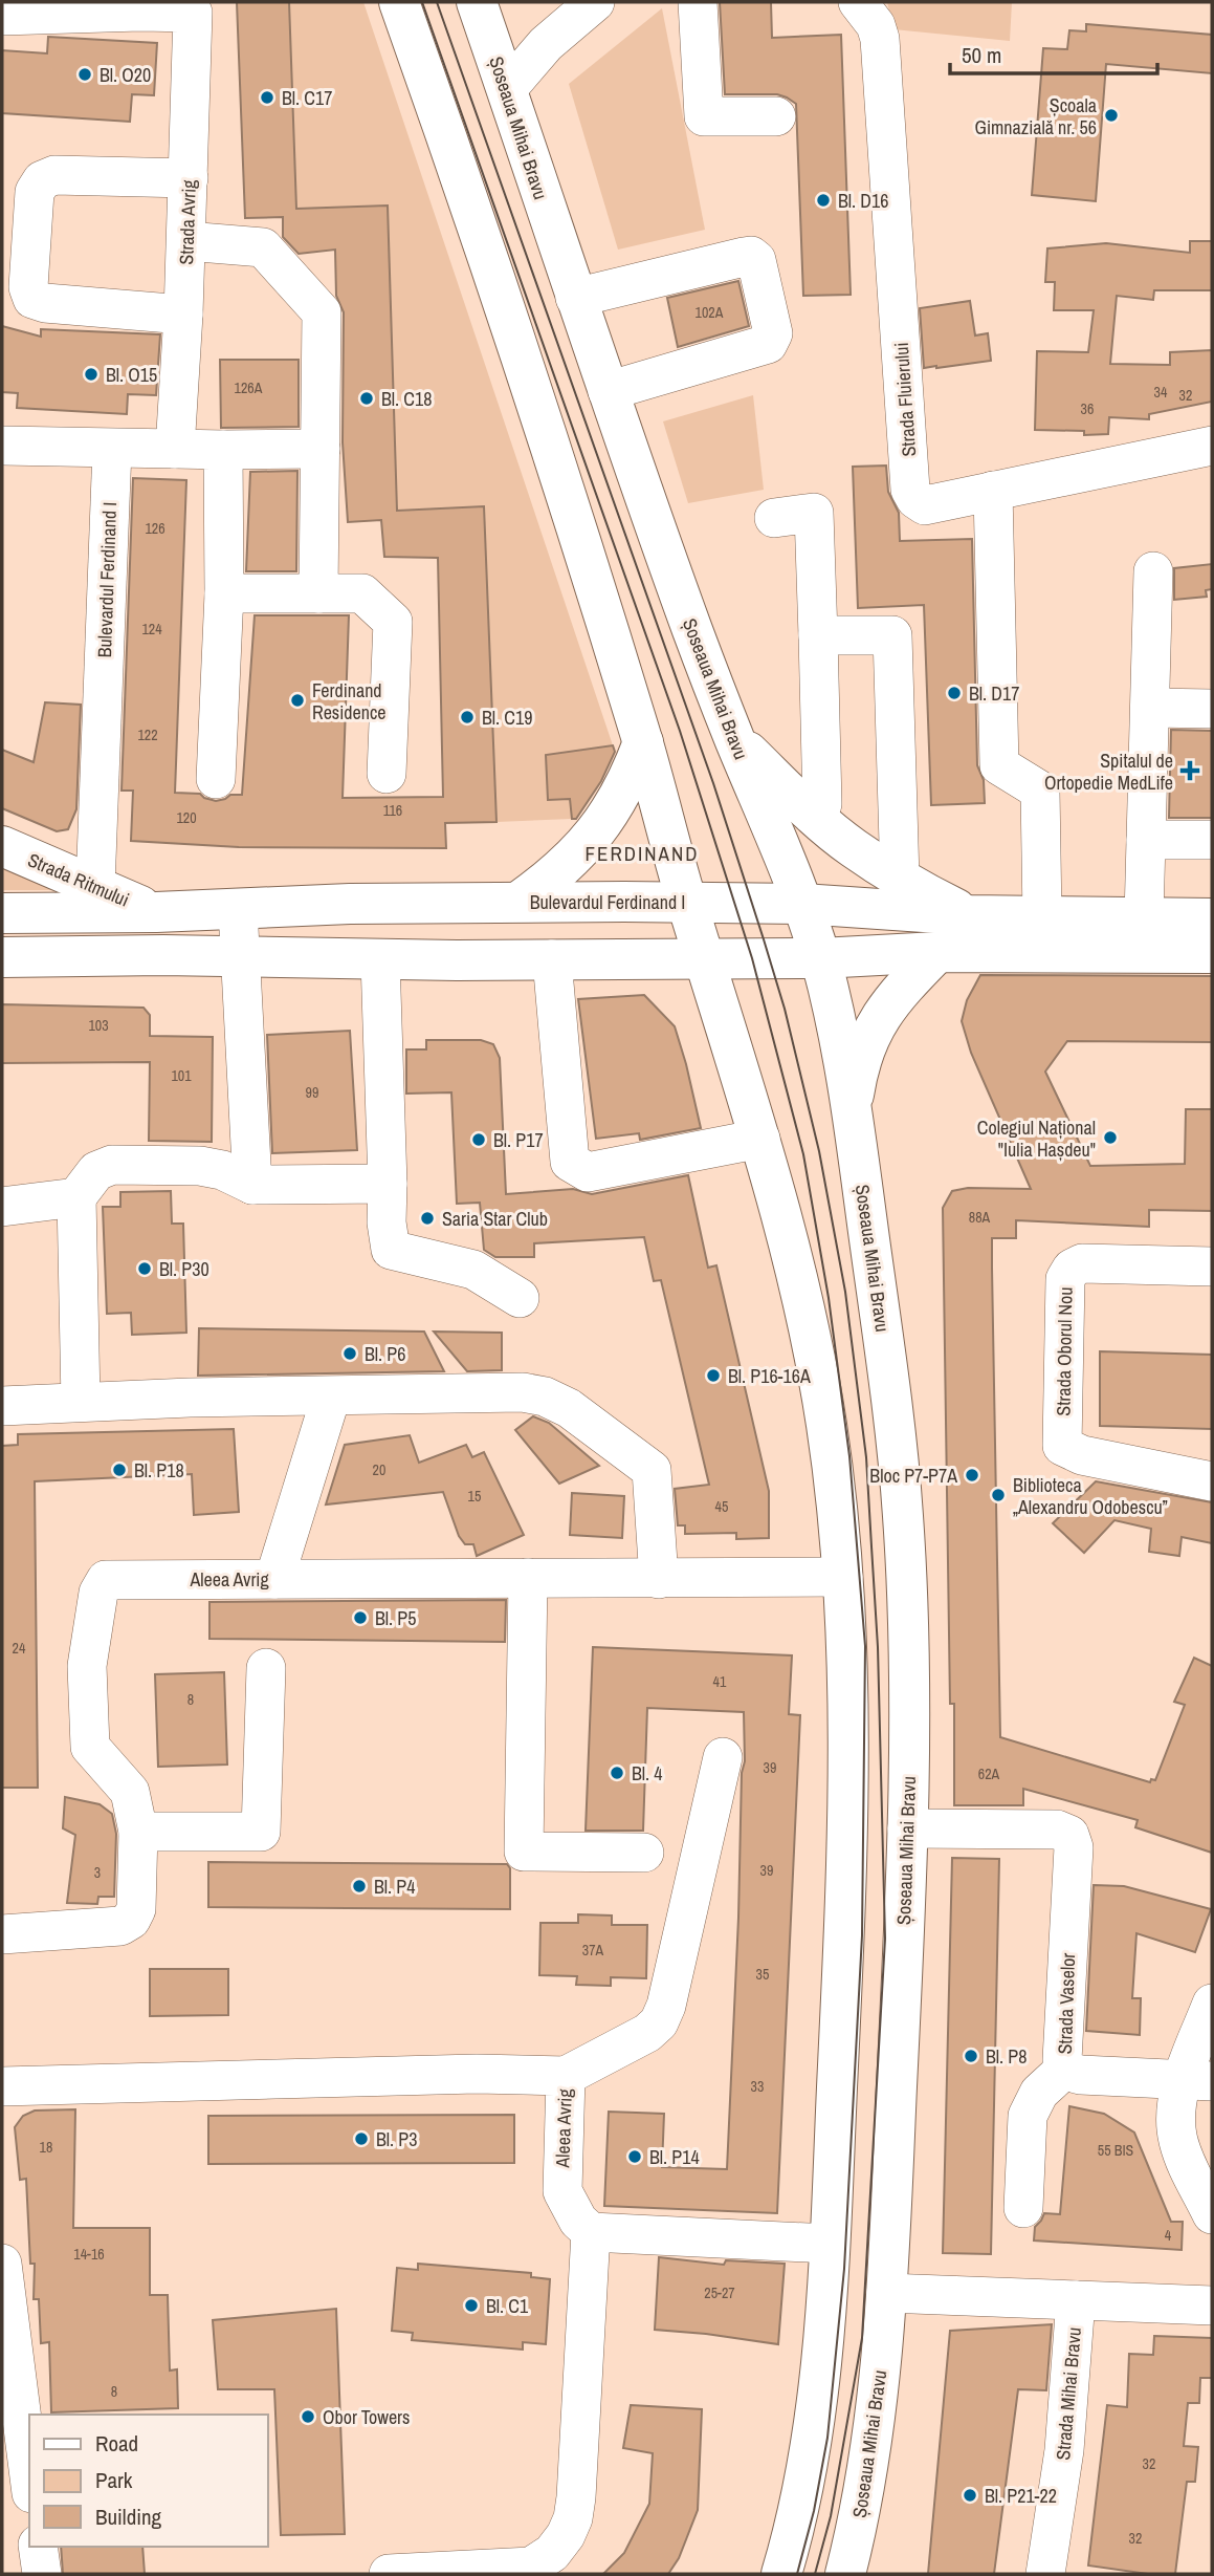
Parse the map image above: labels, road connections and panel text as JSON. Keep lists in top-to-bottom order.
{
  "streets": {
    "main road": ["Șoseaua Mihai Bravu", "Bulevardul Ferdinand I", "Strada Ritmului"],
    "street": [
      "Strada Avrig",
      "Strada Fluierului",
      "Strada Oborul Nou",
      "Aleea Avrig",
      "Strada Vaselor",
      "Strada Mihai Bravu"
    ]
  },
  "crossings": [
    ["Șoseaua Mihai Bravu", "Bulevardul Ferdinand I"],
    ["Șoseaua Mihai Bravu", "Strada Vaselor"],
    ["Șoseaua Mihai Bravu", "Strada Mihai Bravu"],
    ["Bulevardul Ferdinand I", "Strada Ritmului"]
  ],
  "districts": ["FERDINAND"],
  "places": {
    "other": [
      "Bl. O20",
      "Bl. C17",
      "Școala Gimnazială nr. 56",
      "Bl. D16",
      "Bl. O15",
      "Bl. C18",
      "Bl. D17",
      "Ferdinand Residence",
      "Bl. C19",
      "Colegiul Național \"Iulia Hașdeu\"",
      "Bl. P17",
      "Saria Star Club",
      "Bl. P30",
      "Bl. P6",
      "Bl. P16-16A",
      "Bl. P18",
      "Bloc P7-P7A",
      "Biblioteca „Alexandru Odobescu”",
      "Bl. P5",
      "Bl. 4",
      "Bl. P4",
      "Bl. P8",
      "Bl. P3",
      "Bl. P14",
      "Bl. C1",
      "Obor Towers",
      "Bl. P21-22"
    ],
    "health": ["Spitalul de Ortopedie MedLife"]
  },
  "house_numbers": [
    "102A",
    "126A",
    "34",
    "32",
    "36",
    "126",
    "124",
    "122",
    "116",
    "120",
    "103",
    "101",
    "99",
    "88A",
    "20",
    "15",
    "45",
    "24",
    "41",
    "8",
    "39",
    "62A",
    "39",
    "3",
    "37A",
    "35",
    "33",
    "18",
    "55 BIS",
    "4",
    "14-16",
    "25-27",
    "8",
    "32",
    "32"
  ],
  "legend": ["Road", "Park", "Building"],
  "scale_bar": "50 m"
}
